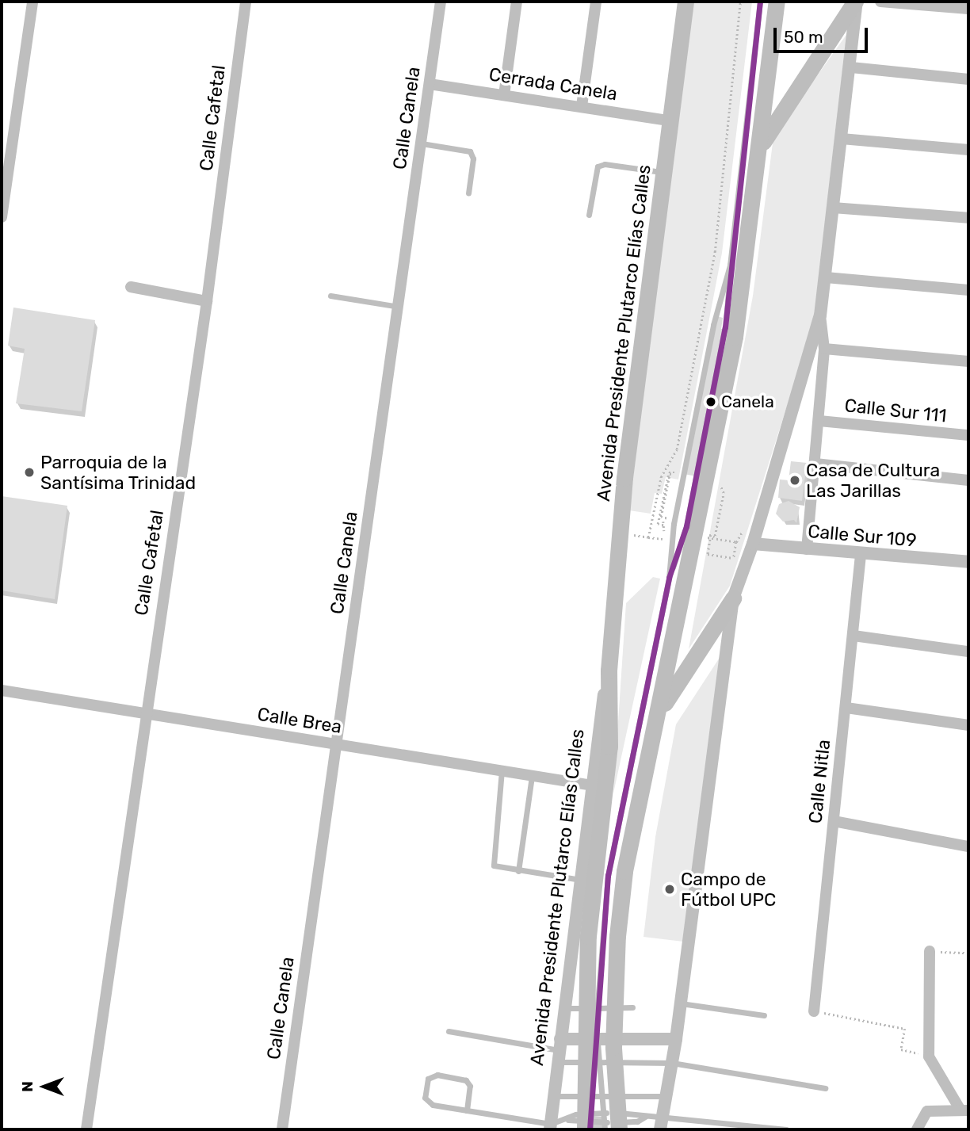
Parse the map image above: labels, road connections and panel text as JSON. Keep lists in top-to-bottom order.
{
  "streets": {
    "main road": ["Avenida Presidente Plutarco Elías Calles"],
    "street": [
      "Cerrada Canela",
      "Calle Cafetal",
      "Calle Canela",
      "Calle Sur 111",
      "Calle Sur 109",
      "Calle Brea",
      "Calle Nitla"
    ]
  },
  "crossings": [
    ["Cerrada Canela", "Calle Canela"],
    ["Cerrada Canela", "Avenida Presidente Plutarco Elías Calles"],
    ["Calle Cafetal", "Calle Brea"],
    ["Calle Canela", "Calle Brea"],
    ["Avenida Presidente Plutarco Elías Calles", "Calle Brea"],
    ["Calle Sur 109", "Calle Nitla"]
  ],
  "places": [
    "Canela",
    "Parroquia de la Santísima Trinidad",
    "Casa de Cultura Las Jarillas",
    "Campo de Fútbol UPC"
  ],
  "scale_bar": "50 m",
  "north": "left"
}
